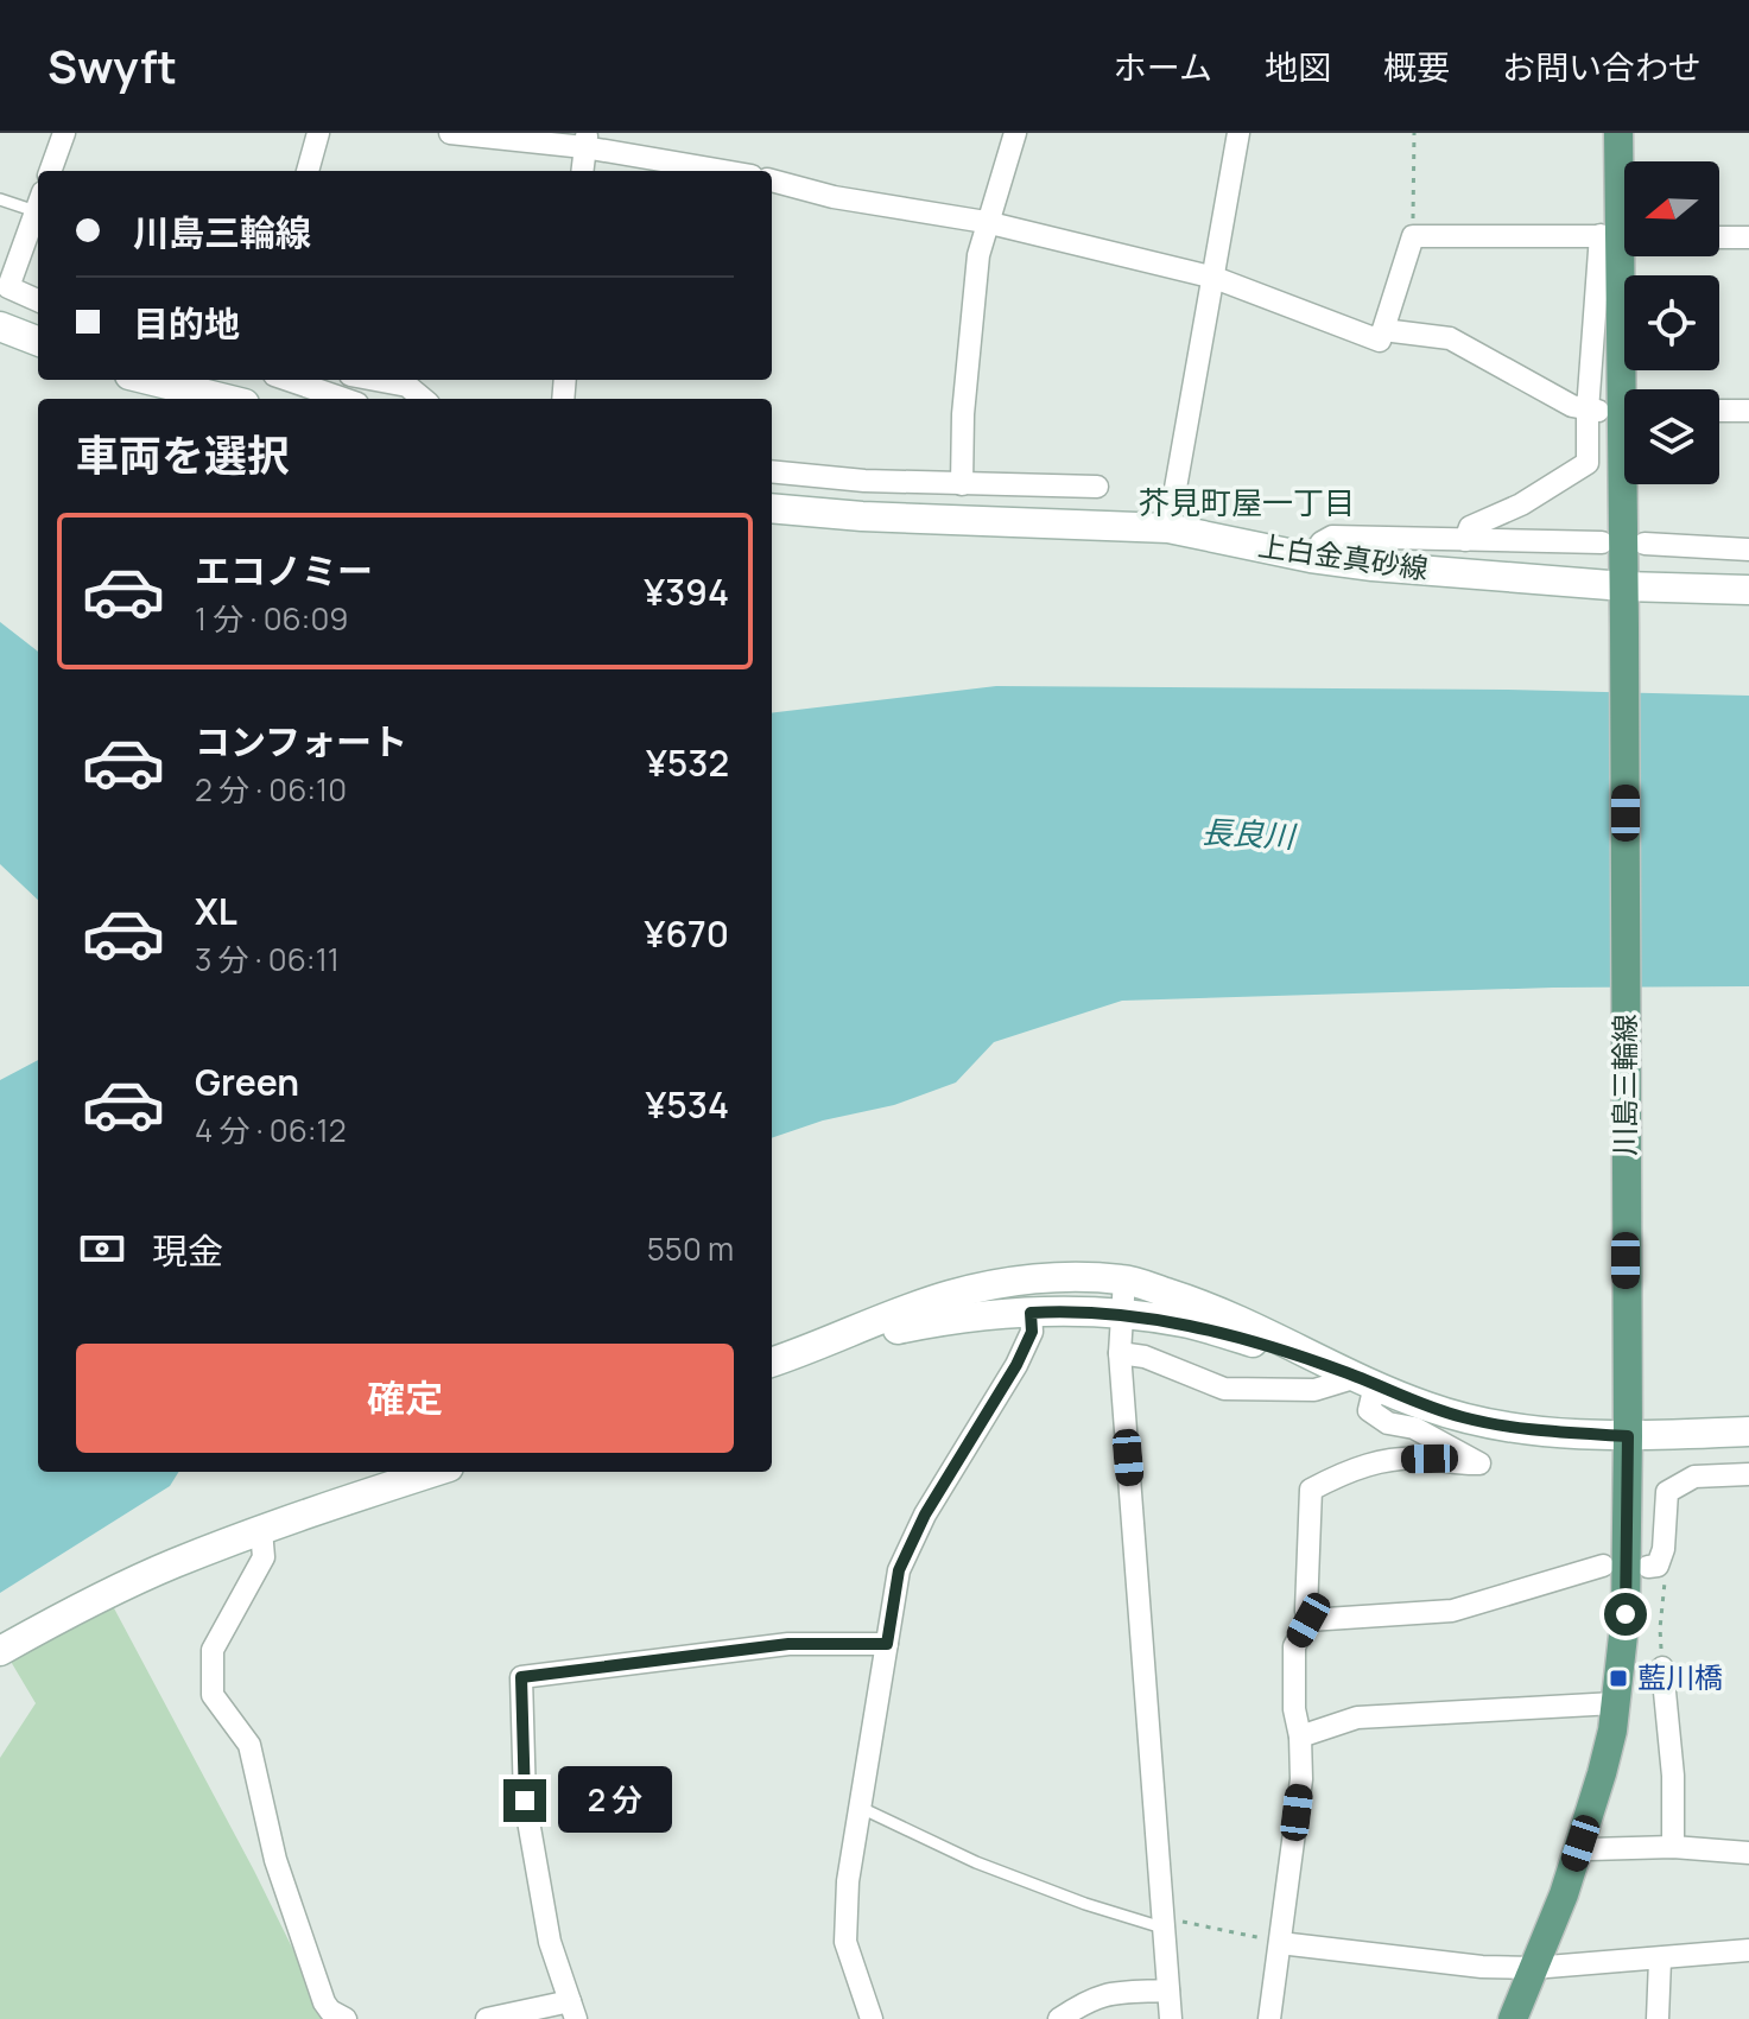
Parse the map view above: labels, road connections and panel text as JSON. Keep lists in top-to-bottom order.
{
  "streets": {
    "main road": ["川島三輪線"],
    "street": ["上白金真砂線"]
  },
  "crossings": [
    ["上白金真砂線", "川島三輪線"]
  ],
  "districts": ["芥見町屋一丁目"],
  "water": ["長良川"],
  "places": {
    "transit": ["藍川橋"]
  },
  "north": "left",
  "page": {
    "header": "Swyft",
    "nav": [
      "ホーム",
      "地図",
      "概要",
      "お問い合わせ"
    ],
    "banner": ["川島三輪線", "目的地"],
    "heading": "車両を選択",
    "list": [
      {
        "name": "エコノミー",
        "note": "1 分 · 06:09",
        "value": "¥394"
      },
      {
        "name": "コンフォート",
        "note": "2 分 · 06:10",
        "value": "¥532"
      },
      {
        "name": "XL",
        "note": "3 分 · 06:11",
        "value": "¥670"
      },
      {
        "name": "Green",
        "note": "4 分 · 06:12",
        "value": "¥534"
      }
    ],
    "pay": ["現金", "550 m"],
    "buttons": "確定",
    "bubble": "2 分"
  }
}
